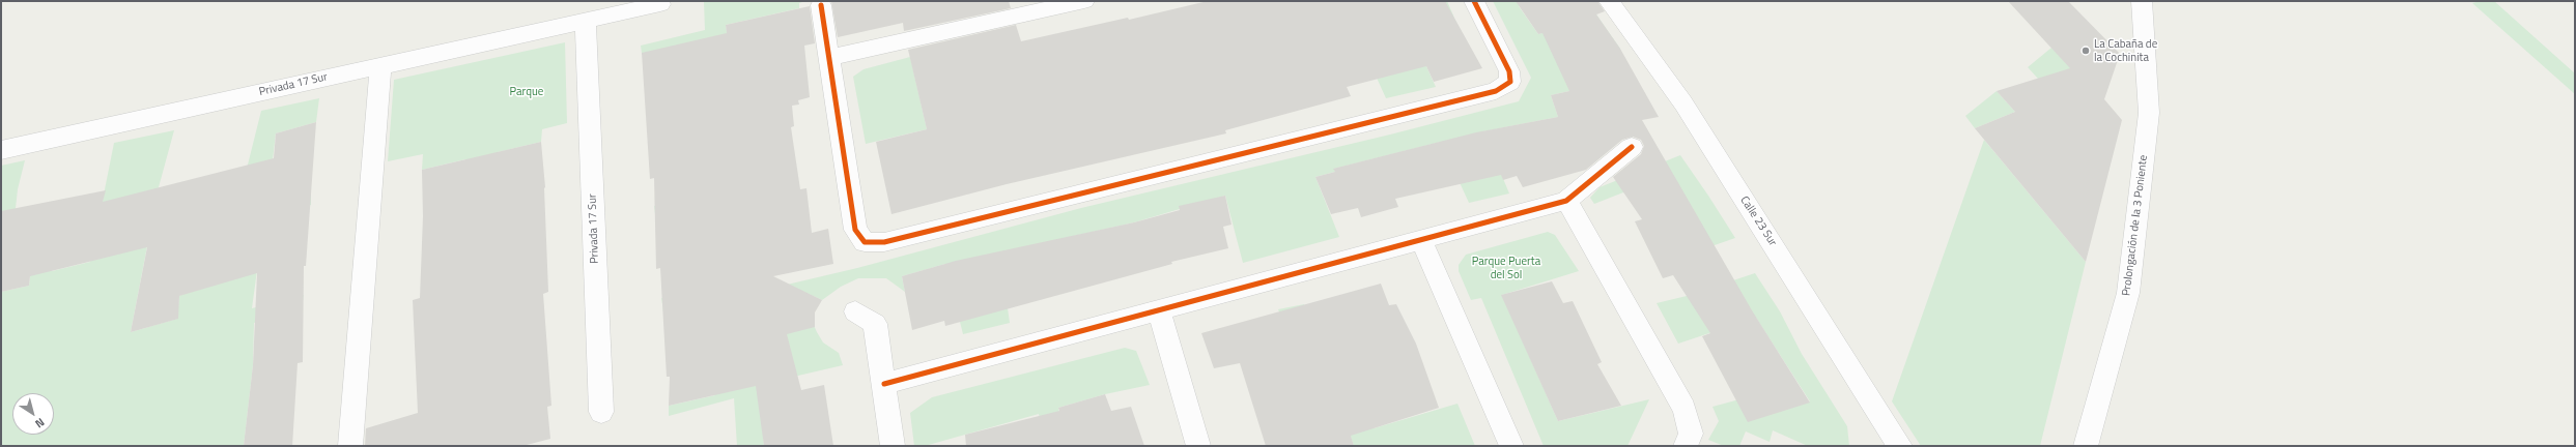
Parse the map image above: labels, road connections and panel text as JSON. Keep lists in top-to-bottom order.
{
  "streets": {
    "street": ["Privada 17 Sur", "Calle 23 Sur", "Prolongación de la 3 Poniente"]
  },
  "parks": ["Parque", "Parque Puerta del Sol"],
  "places": ["La Cabaña de la Cochinita"],
  "north": "bottom right"
}
